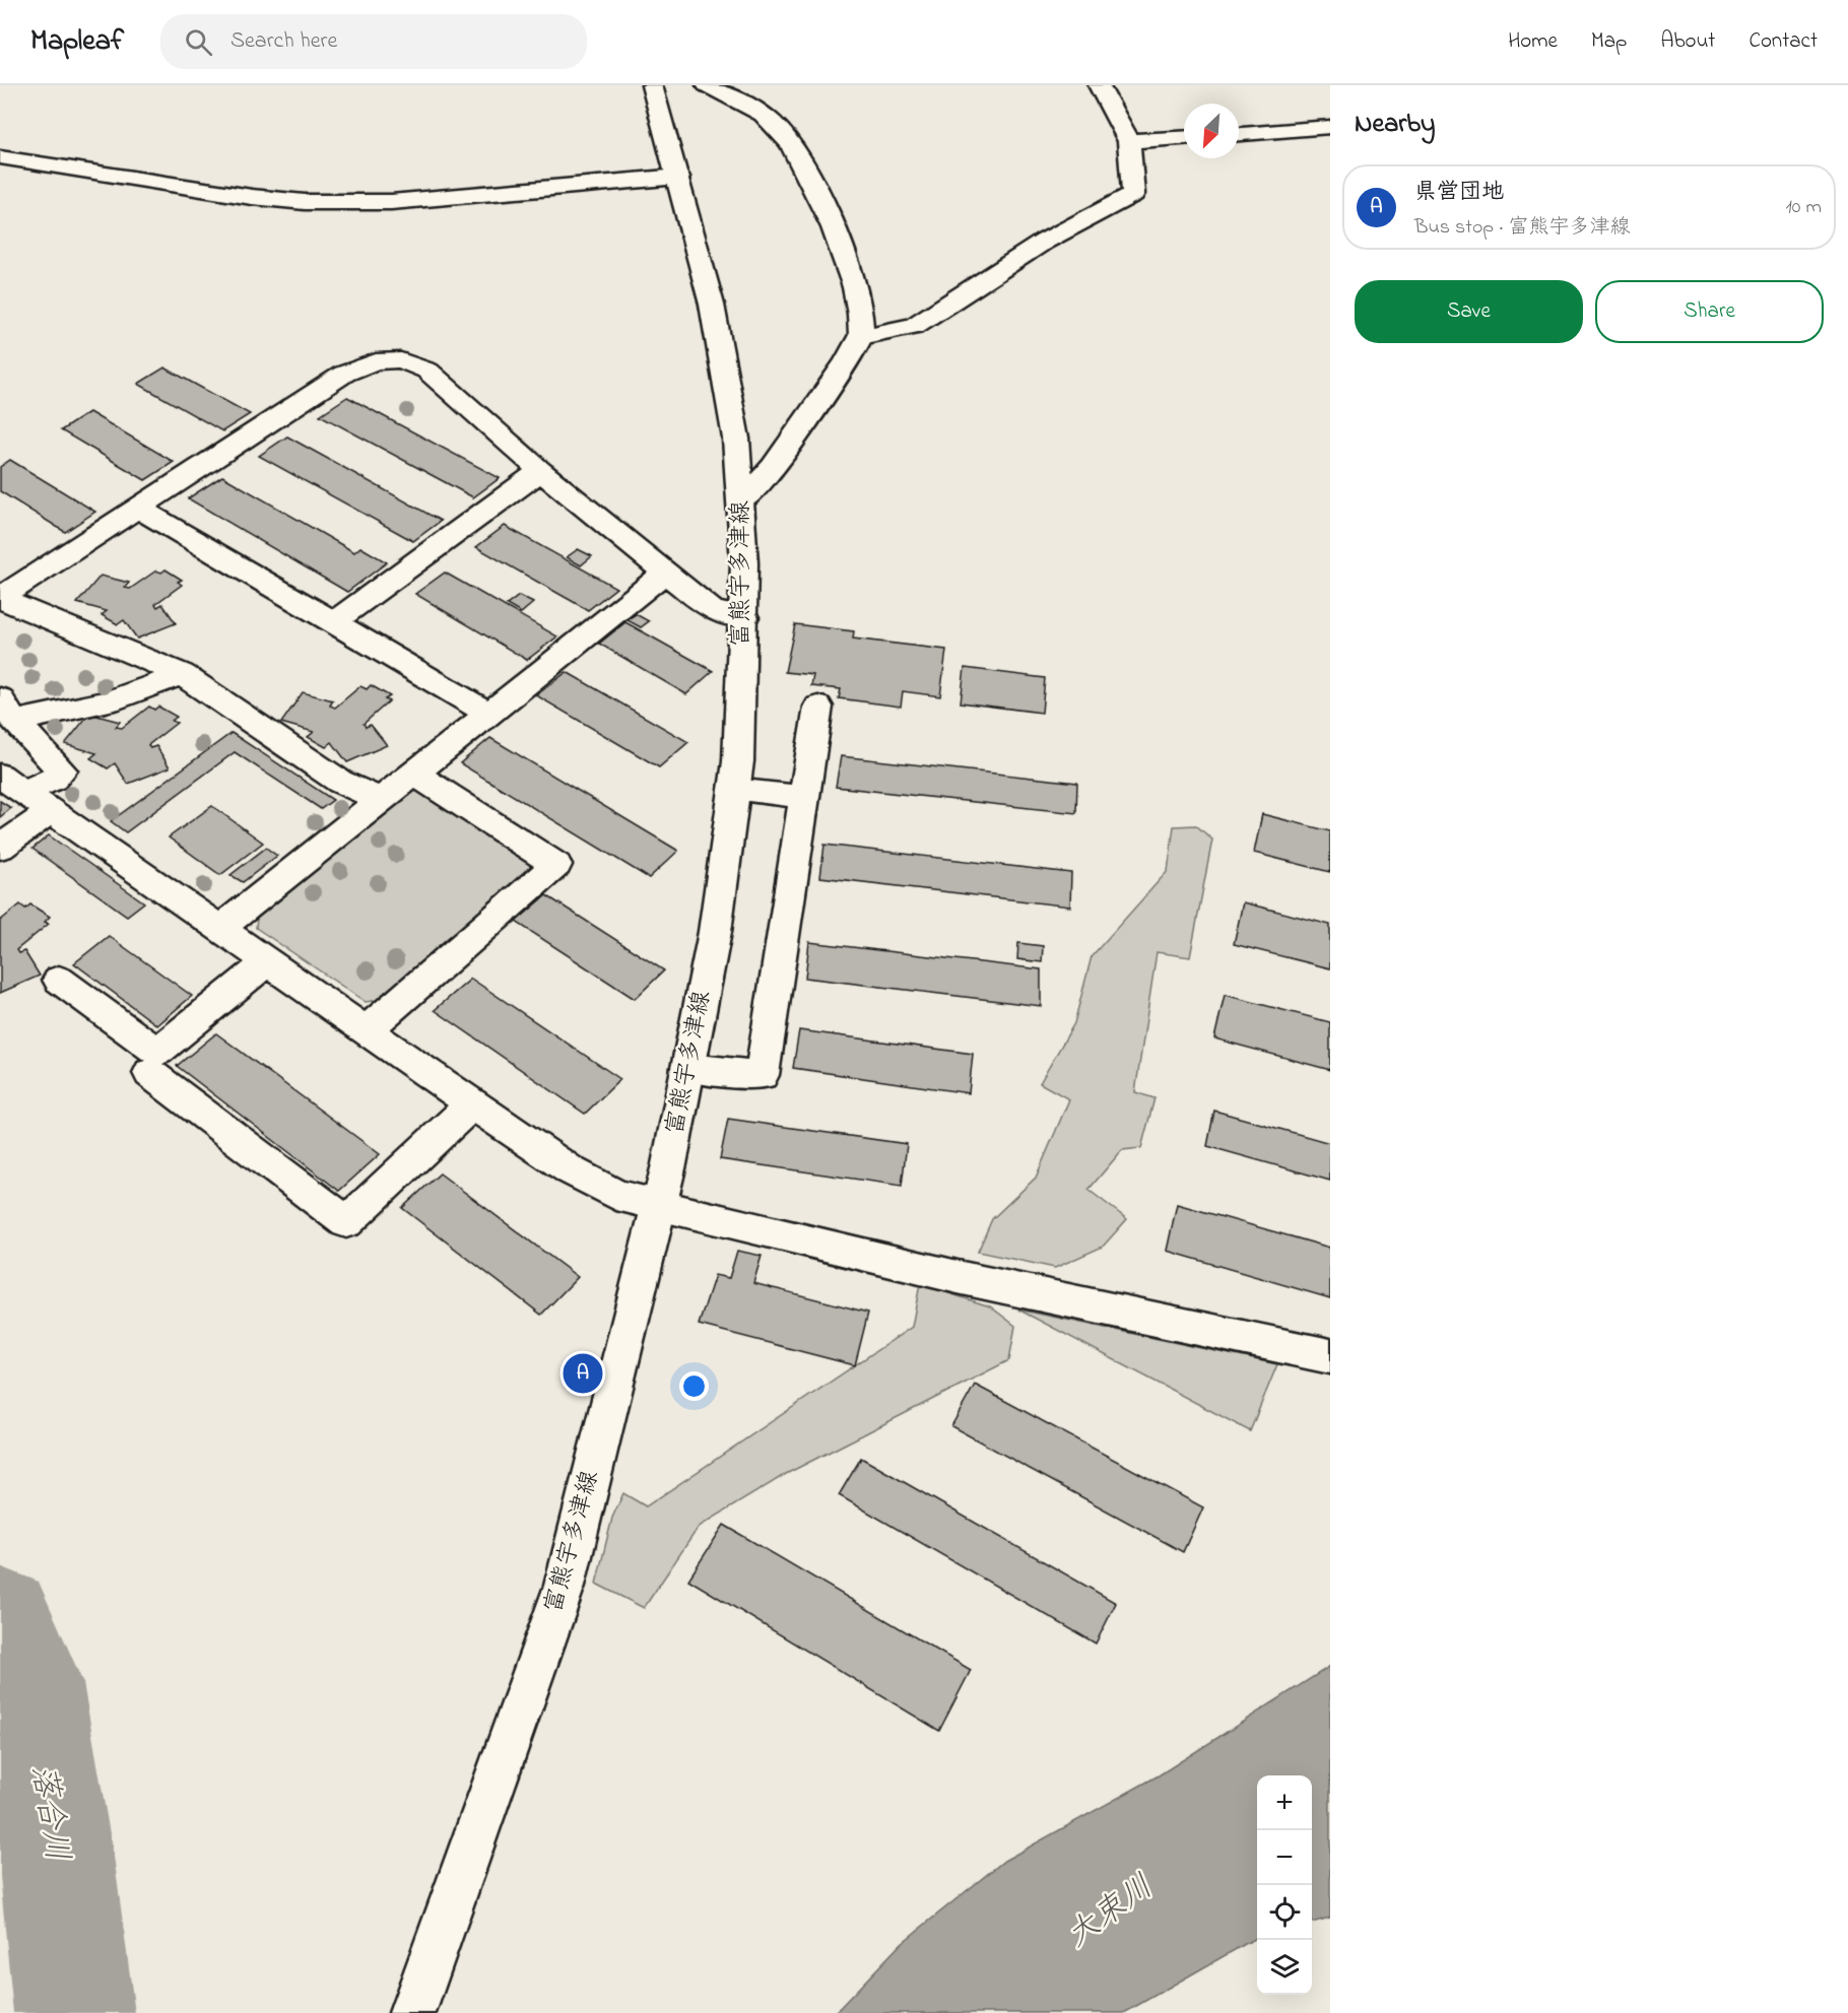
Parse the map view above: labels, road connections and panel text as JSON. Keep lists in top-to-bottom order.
{
  "streets": {
    "street": ["富熊宇多津線"]
  },
  "water": ["落合川", "大束川"],
  "north": "bottom left",
  "page": {
    "header": "Mapleaf",
    "search": "Search here",
    "nav": [
      "Home",
      "Map",
      "About",
      "Contact"
    ],
    "heading": "Nearby",
    "list": [
      {
        "mark": "A",
        "name": "県営団地",
        "note": "Bus stop · 富熊宇多津線",
        "value": "10 m"
      }
    ],
    "buttons": ["Save", "Share"],
    "pins": "A",
    "map_buttons": ["+", "−"]
  }
}
